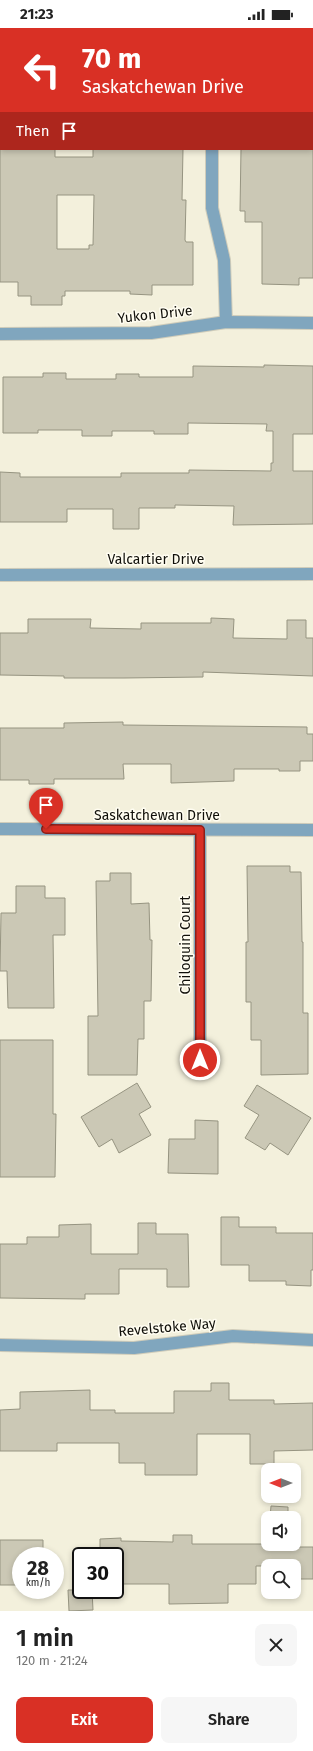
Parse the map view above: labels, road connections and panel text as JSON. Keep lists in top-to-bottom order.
{
  "streets": {
    "street": [
      "Yukon Drive",
      "Valcartier Drive",
      "Saskatchewan Drive",
      "Chiloquin Court",
      "Revelstoke Way"
    ]
  },
  "crossings": [
    ["Saskatchewan Drive", "Chiloquin Court"]
  ],
  "north": "left",
  "page": {
    "status": "21:23",
    "turn": ["70 m", "Saskatchewan Drive"],
    "then": "Then",
    "speed": "28 km/h",
    "limit": "30",
    "heading": ["1 min", "120 m · 21:24"],
    "buttons": ["Exit", "Share"]
  }
}
